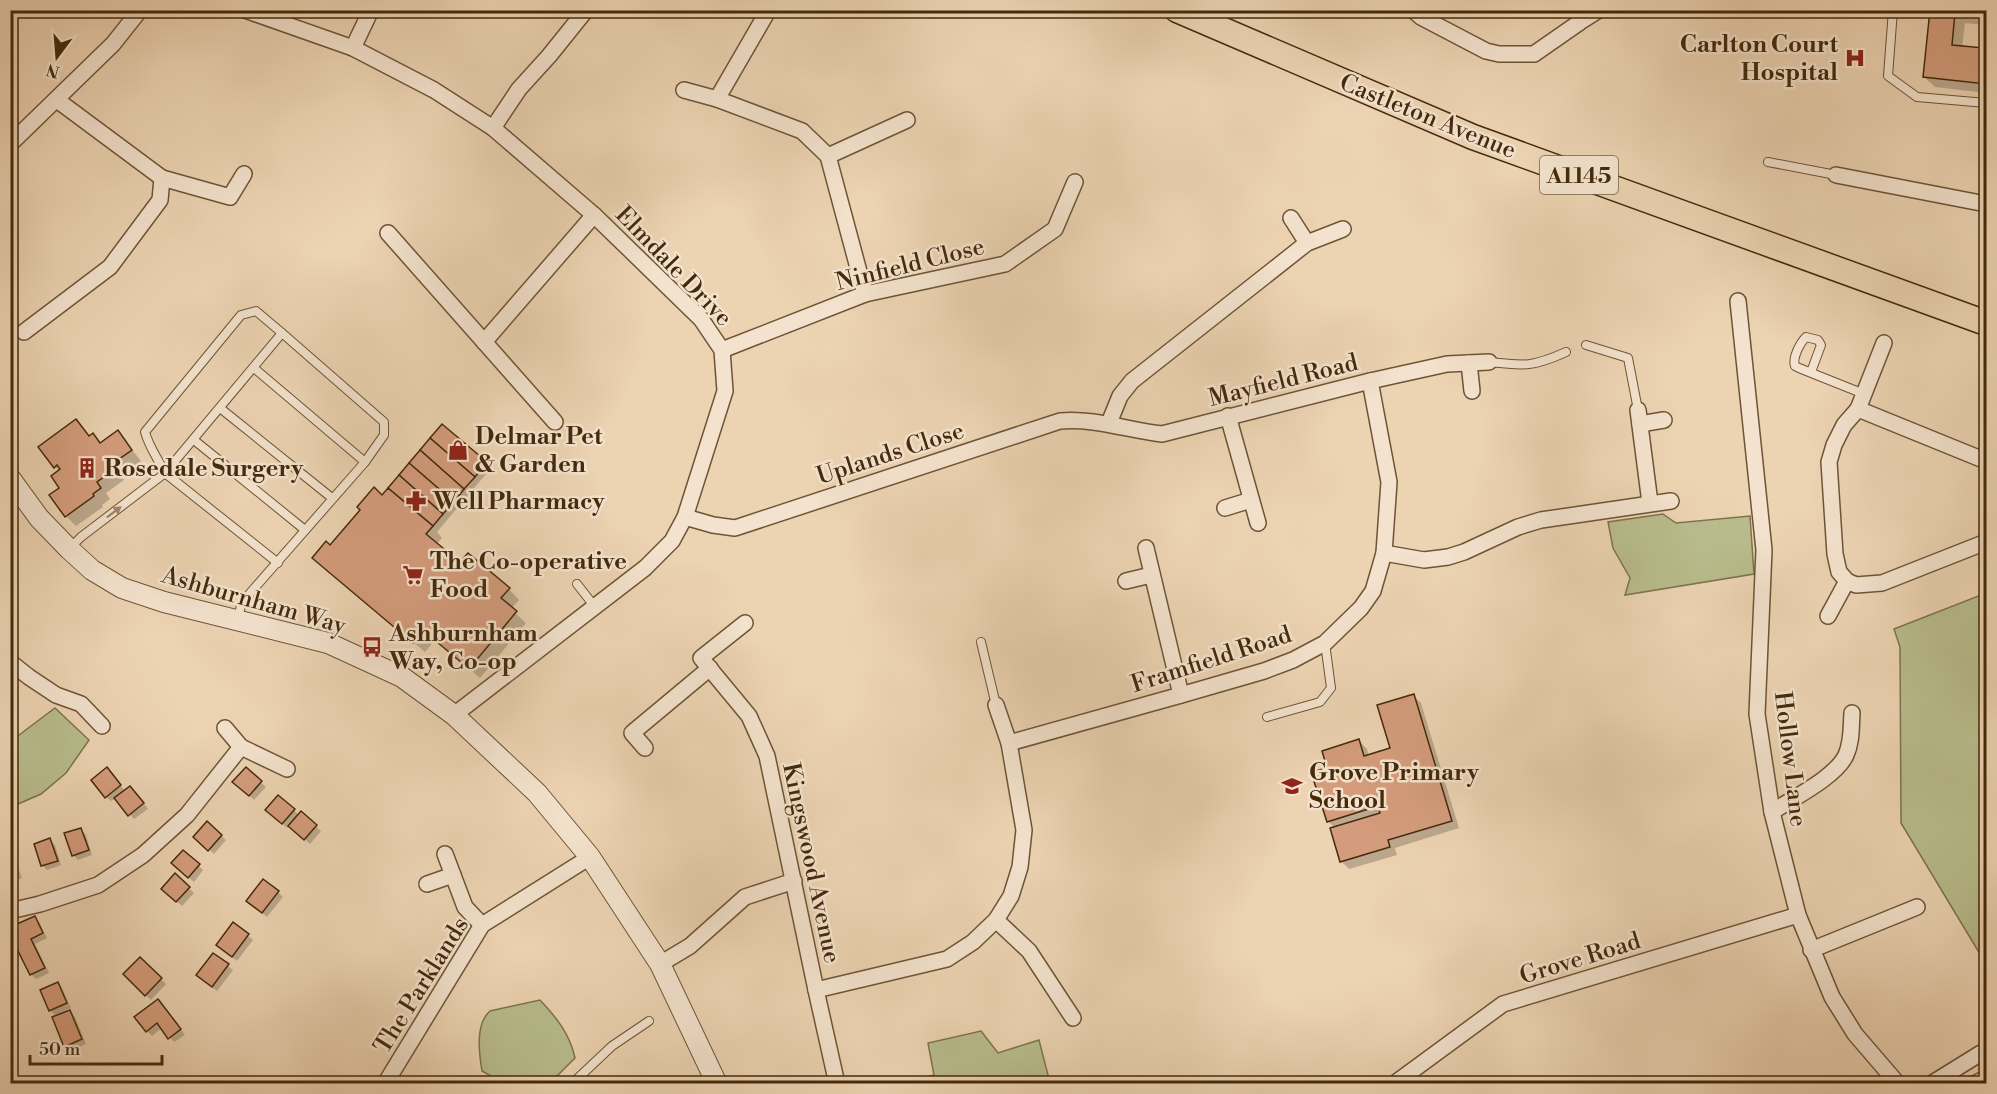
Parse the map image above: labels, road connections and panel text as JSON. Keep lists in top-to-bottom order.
{
  "streets": {
    "main road": ["Castleton Avenue", "A1145"],
    "street": [
      "Ninfield Close",
      "Elmdale Drive",
      "Mayfield Road",
      "Uplands Close",
      "Ashburnham Way",
      "Framfield Road",
      "Hollow Lane",
      "Kingswood Avenue",
      "Grove Road",
      "The Parklands"
    ]
  },
  "crossings": [
    ["Ninfield Close", "Elmdale Drive"],
    ["Elmdale Drive", "Uplands Close"],
    ["Elmdale Drive", "Ashburnham Way"],
    ["Mayfield Road", "Uplands Close"],
    ["Mayfield Road", "Framfield Road"],
    ["Ashburnham Way", "The Parklands"],
    ["Hollow Lane", "Grove Road"]
  ],
  "places": {
    "hospital": ["Carlton Court Hospital"],
    "shop": ["Delmar Pet & Garden"],
    "building": ["Rosedale Surgery"],
    "pharmacy": ["Well Pharmacy"],
    "supermarket": ["The Co-operative Food"],
    "bus stop": ["Ashburnham Way, Co-op"],
    "school or university": ["Grove Primary School"]
  },
  "scale_bar": "50 m",
  "north": "bottom"
}
